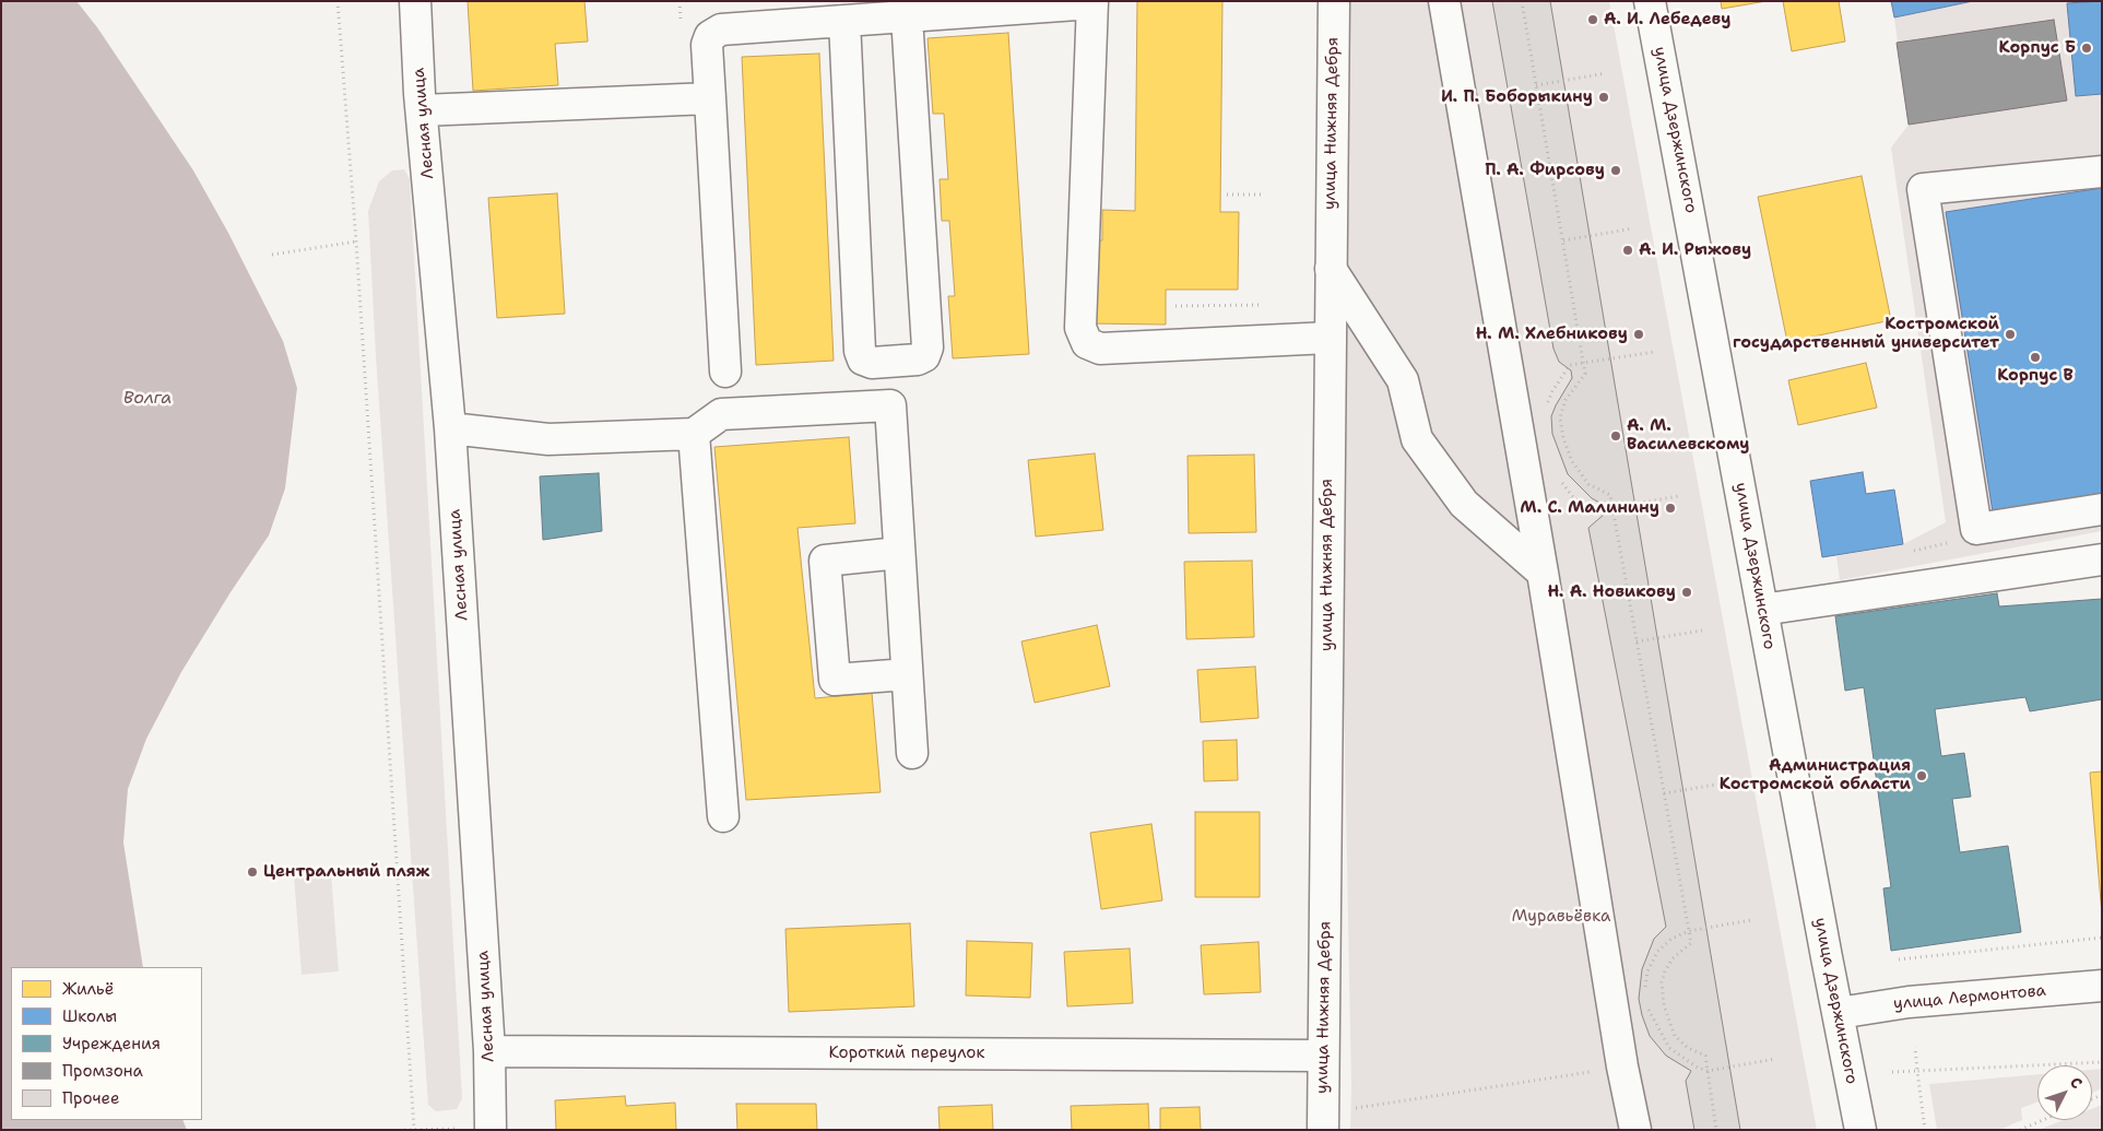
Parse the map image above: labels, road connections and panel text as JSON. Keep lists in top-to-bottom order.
{
  "streets": {
    "street": [
      "Лесная улица",
      "улица Нижняя Дебря",
      "улица Дзержинского",
      "улица Лермонтова",
      "Короткий переулок"
    ]
  },
  "crossings": [
    ["Лесная улица", "Короткий переулок"],
    ["улица Нижняя Дебря", "Короткий переулок"],
    ["улица Дзержинского", "улица Лермонтова"]
  ],
  "water": ["Волга"],
  "parks": ["Муравьёвка"],
  "places": [
    "А. И. Лебедеву",
    "Корпус Б",
    "И. П. Боборыкину",
    "П. А. Фирсову",
    "А. И. Рыжову",
    "Н. М. Хлебникову",
    "Костромской государственный университет",
    "Корпус В",
    "А. М. Василевскому",
    "М. С. Малинину",
    "Н. А. Новикову",
    "Администрация Костромской области",
    "Центральный пляж"
  ],
  "legend": [
    "Жильё",
    "Школы",
    "Учреждения",
    "Промзона",
    "Прочее"
  ],
  "north": "top right"
}
